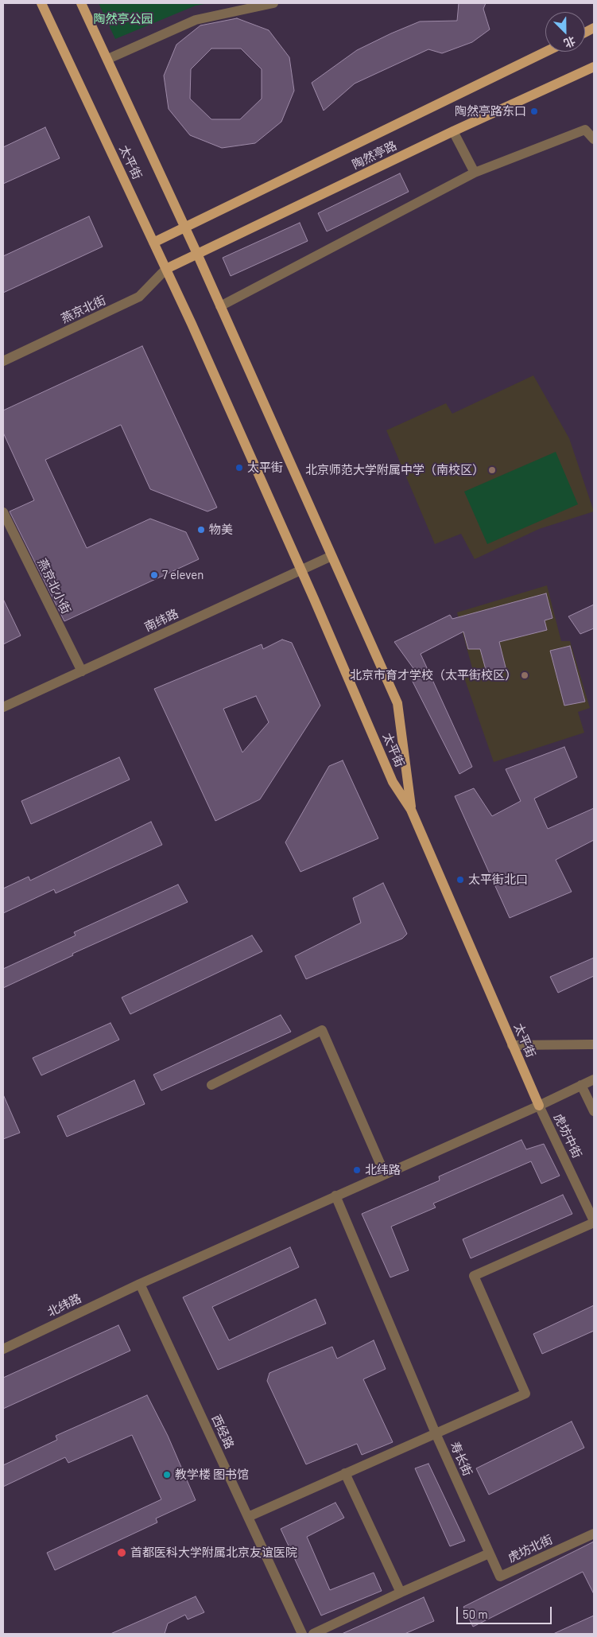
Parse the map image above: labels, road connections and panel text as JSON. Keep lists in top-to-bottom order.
{
  "streets": {
    "main road": ["陶然亭路", "太平街"],
    "street": [
      "燕京北街",
      "燕京北小街",
      "南纬路",
      "虎坊中街",
      "北纬路",
      "西经路",
      "寿长街",
      "虎坊北街"
    ]
  },
  "crossings": [
    ["陶然亭路", "太平街"],
    ["陶然亭路", "燕京北街"],
    ["太平街", "燕京北街"],
    ["太平街", "南纬路"],
    ["太平街", "虎坊中街"],
    ["太平街", "北纬路"],
    ["燕京北小街", "南纬路"],
    ["虎坊中街", "北纬路"],
    ["北纬路", "西经路"],
    ["北纬路", "寿长街"],
    ["寿长街", "虎坊北街"]
  ],
  "parks": ["陶然亭公园"],
  "places": [
    "陶然亭路东口",
    "太平街",
    "北京师范大学附属中学（南校区）",
    "物美",
    "7 eleven",
    "北京市育才学校（太平街校区）",
    "太平街北口",
    "北纬路",
    "教学楼 图书馆",
    "首都医科大学附属北京友谊医院"
  ],
  "scale_bar": "50 m",
  "north": "bottom right"
}
